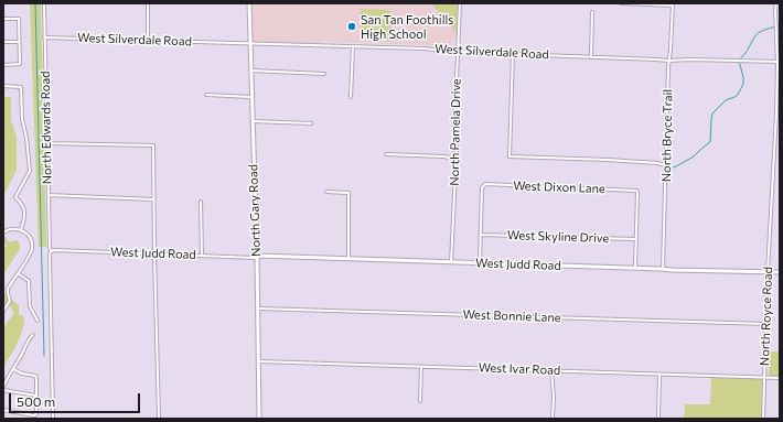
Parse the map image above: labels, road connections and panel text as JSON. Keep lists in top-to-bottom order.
{
  "streets": {
    "street": [
      "West Silverdale Road",
      "North Edwards Road",
      "North Pamela Drive",
      "North Bryce Trail",
      "West Dixon Lane",
      "North Gary Road",
      "West Skyline Drive",
      "West Judd Road",
      "West Bonnie Lane",
      "North Royce Road",
      "West Ivar Road"
    ]
  },
  "crossings": [
    ["West Silverdale Road", "North Edwards Road"],
    ["West Silverdale Road", "North Pamela Drive"],
    ["West Silverdale Road", "North Bryce Trail"],
    ["West Silverdale Road", "North Gary Road"],
    ["West Silverdale Road", "North Royce Road"],
    ["North Edwards Road", "West Judd Road"],
    ["North Pamela Drive", "West Judd Road"],
    ["North Bryce Trail", "West Judd Road"],
    ["West Dixon Lane", "West Skyline Drive"],
    ["North Gary Road", "West Judd Road"],
    ["North Gary Road", "West Bonnie Lane"],
    ["North Gary Road", "West Ivar Road"],
    ["West Judd Road", "North Royce Road"],
    ["West Bonnie Lane", "North Royce Road"],
    ["North Royce Road", "West Ivar Road"]
  ],
  "places": ["San Tan Foothills High School"],
  "scale_bar": "500 m"
}
